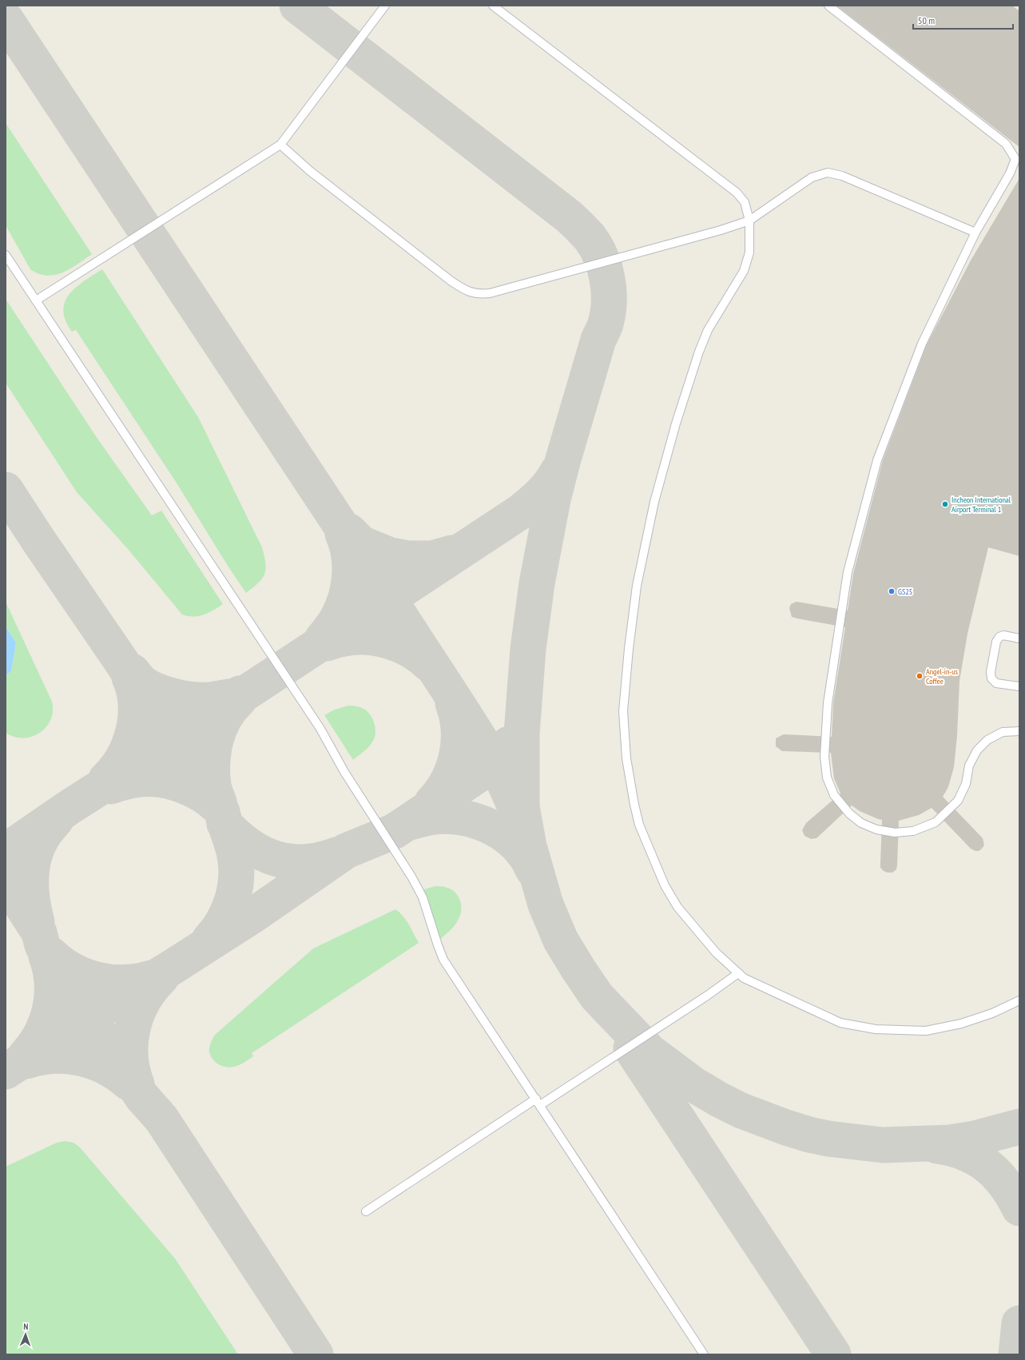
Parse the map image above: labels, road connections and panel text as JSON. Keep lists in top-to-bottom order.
{
  "places": ["Incheon International Airport Terminal 1", "GS25", "Angel-in-us Coffee"],
  "scale_bar": "50 m",
  "north": "top"
}
